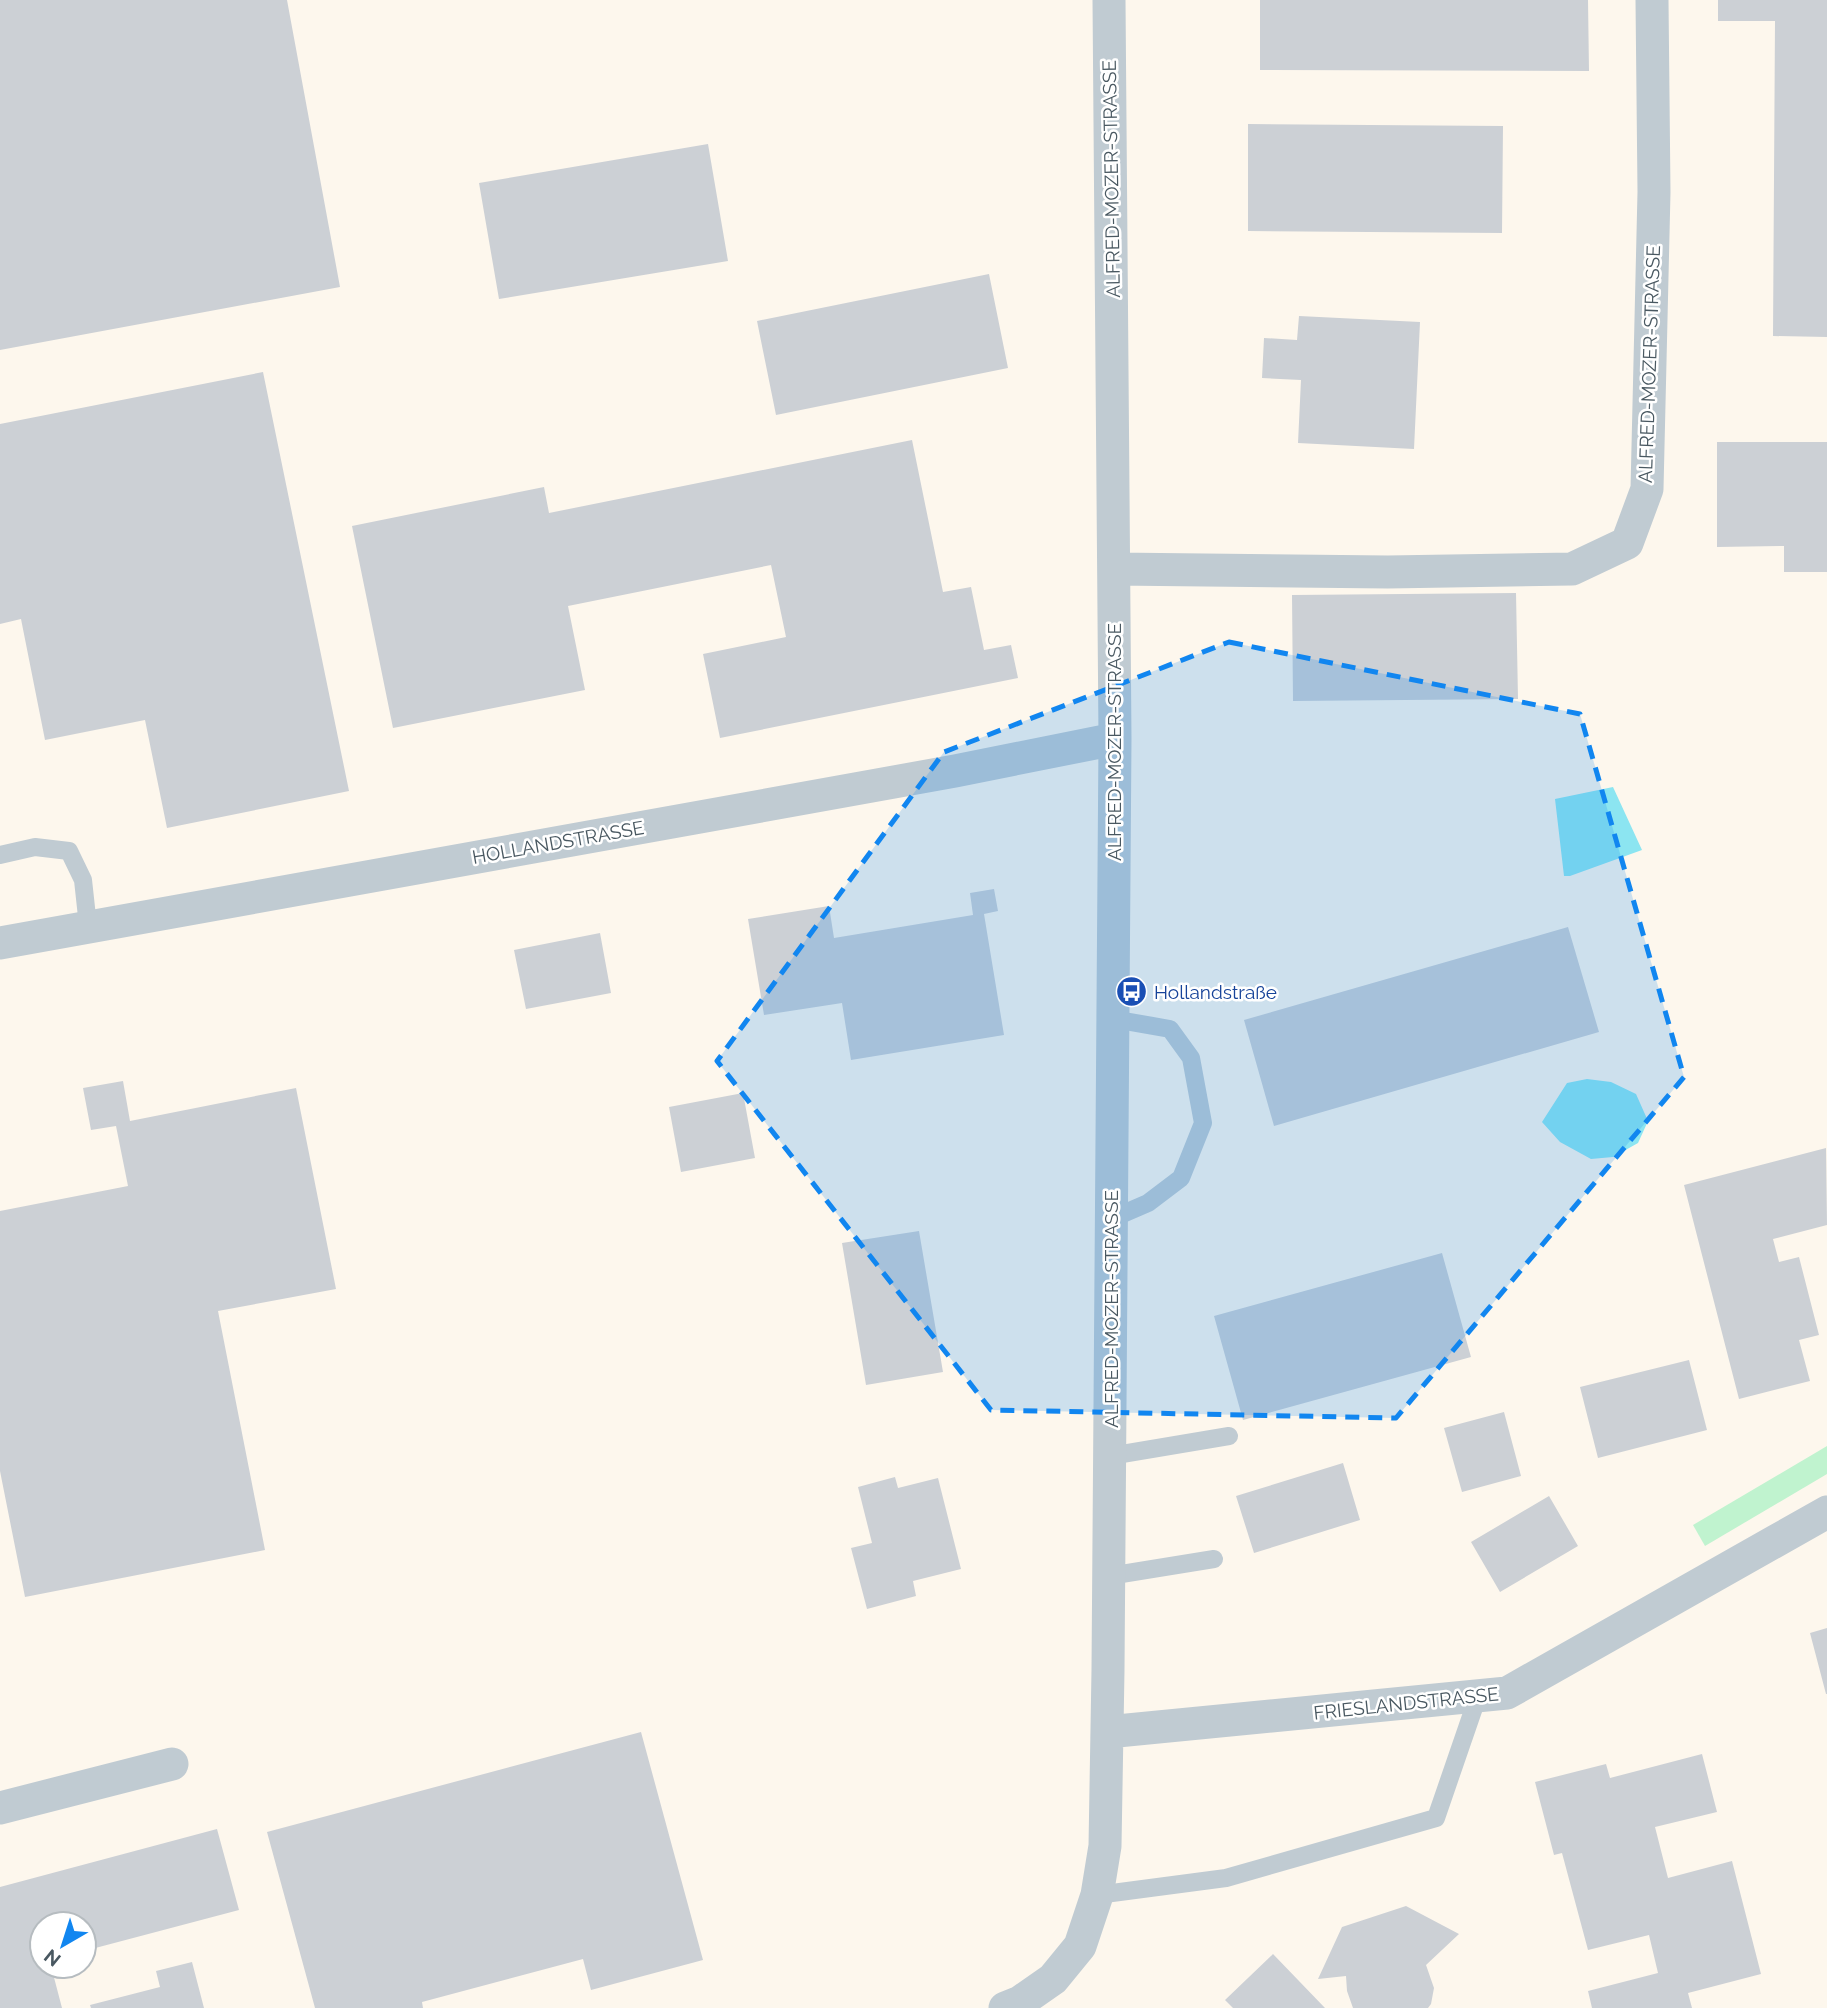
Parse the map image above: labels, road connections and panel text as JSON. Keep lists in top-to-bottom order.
{
  "streets": {
    "street": ["ALFRED-MOZER-STRASSE", "HOLLANDSTRASSE", "FRIESLANDSTRASSE"]
  },
  "crossings": [
    ["ALFRED-MOZER-STRASSE", "HOLLANDSTRASSE"],
    ["ALFRED-MOZER-STRASSE", "FRIESLANDSTRASSE"]
  ],
  "places": {
    "bus stop": ["Hollandstraße"]
  },
  "north": "bottom left"
}
